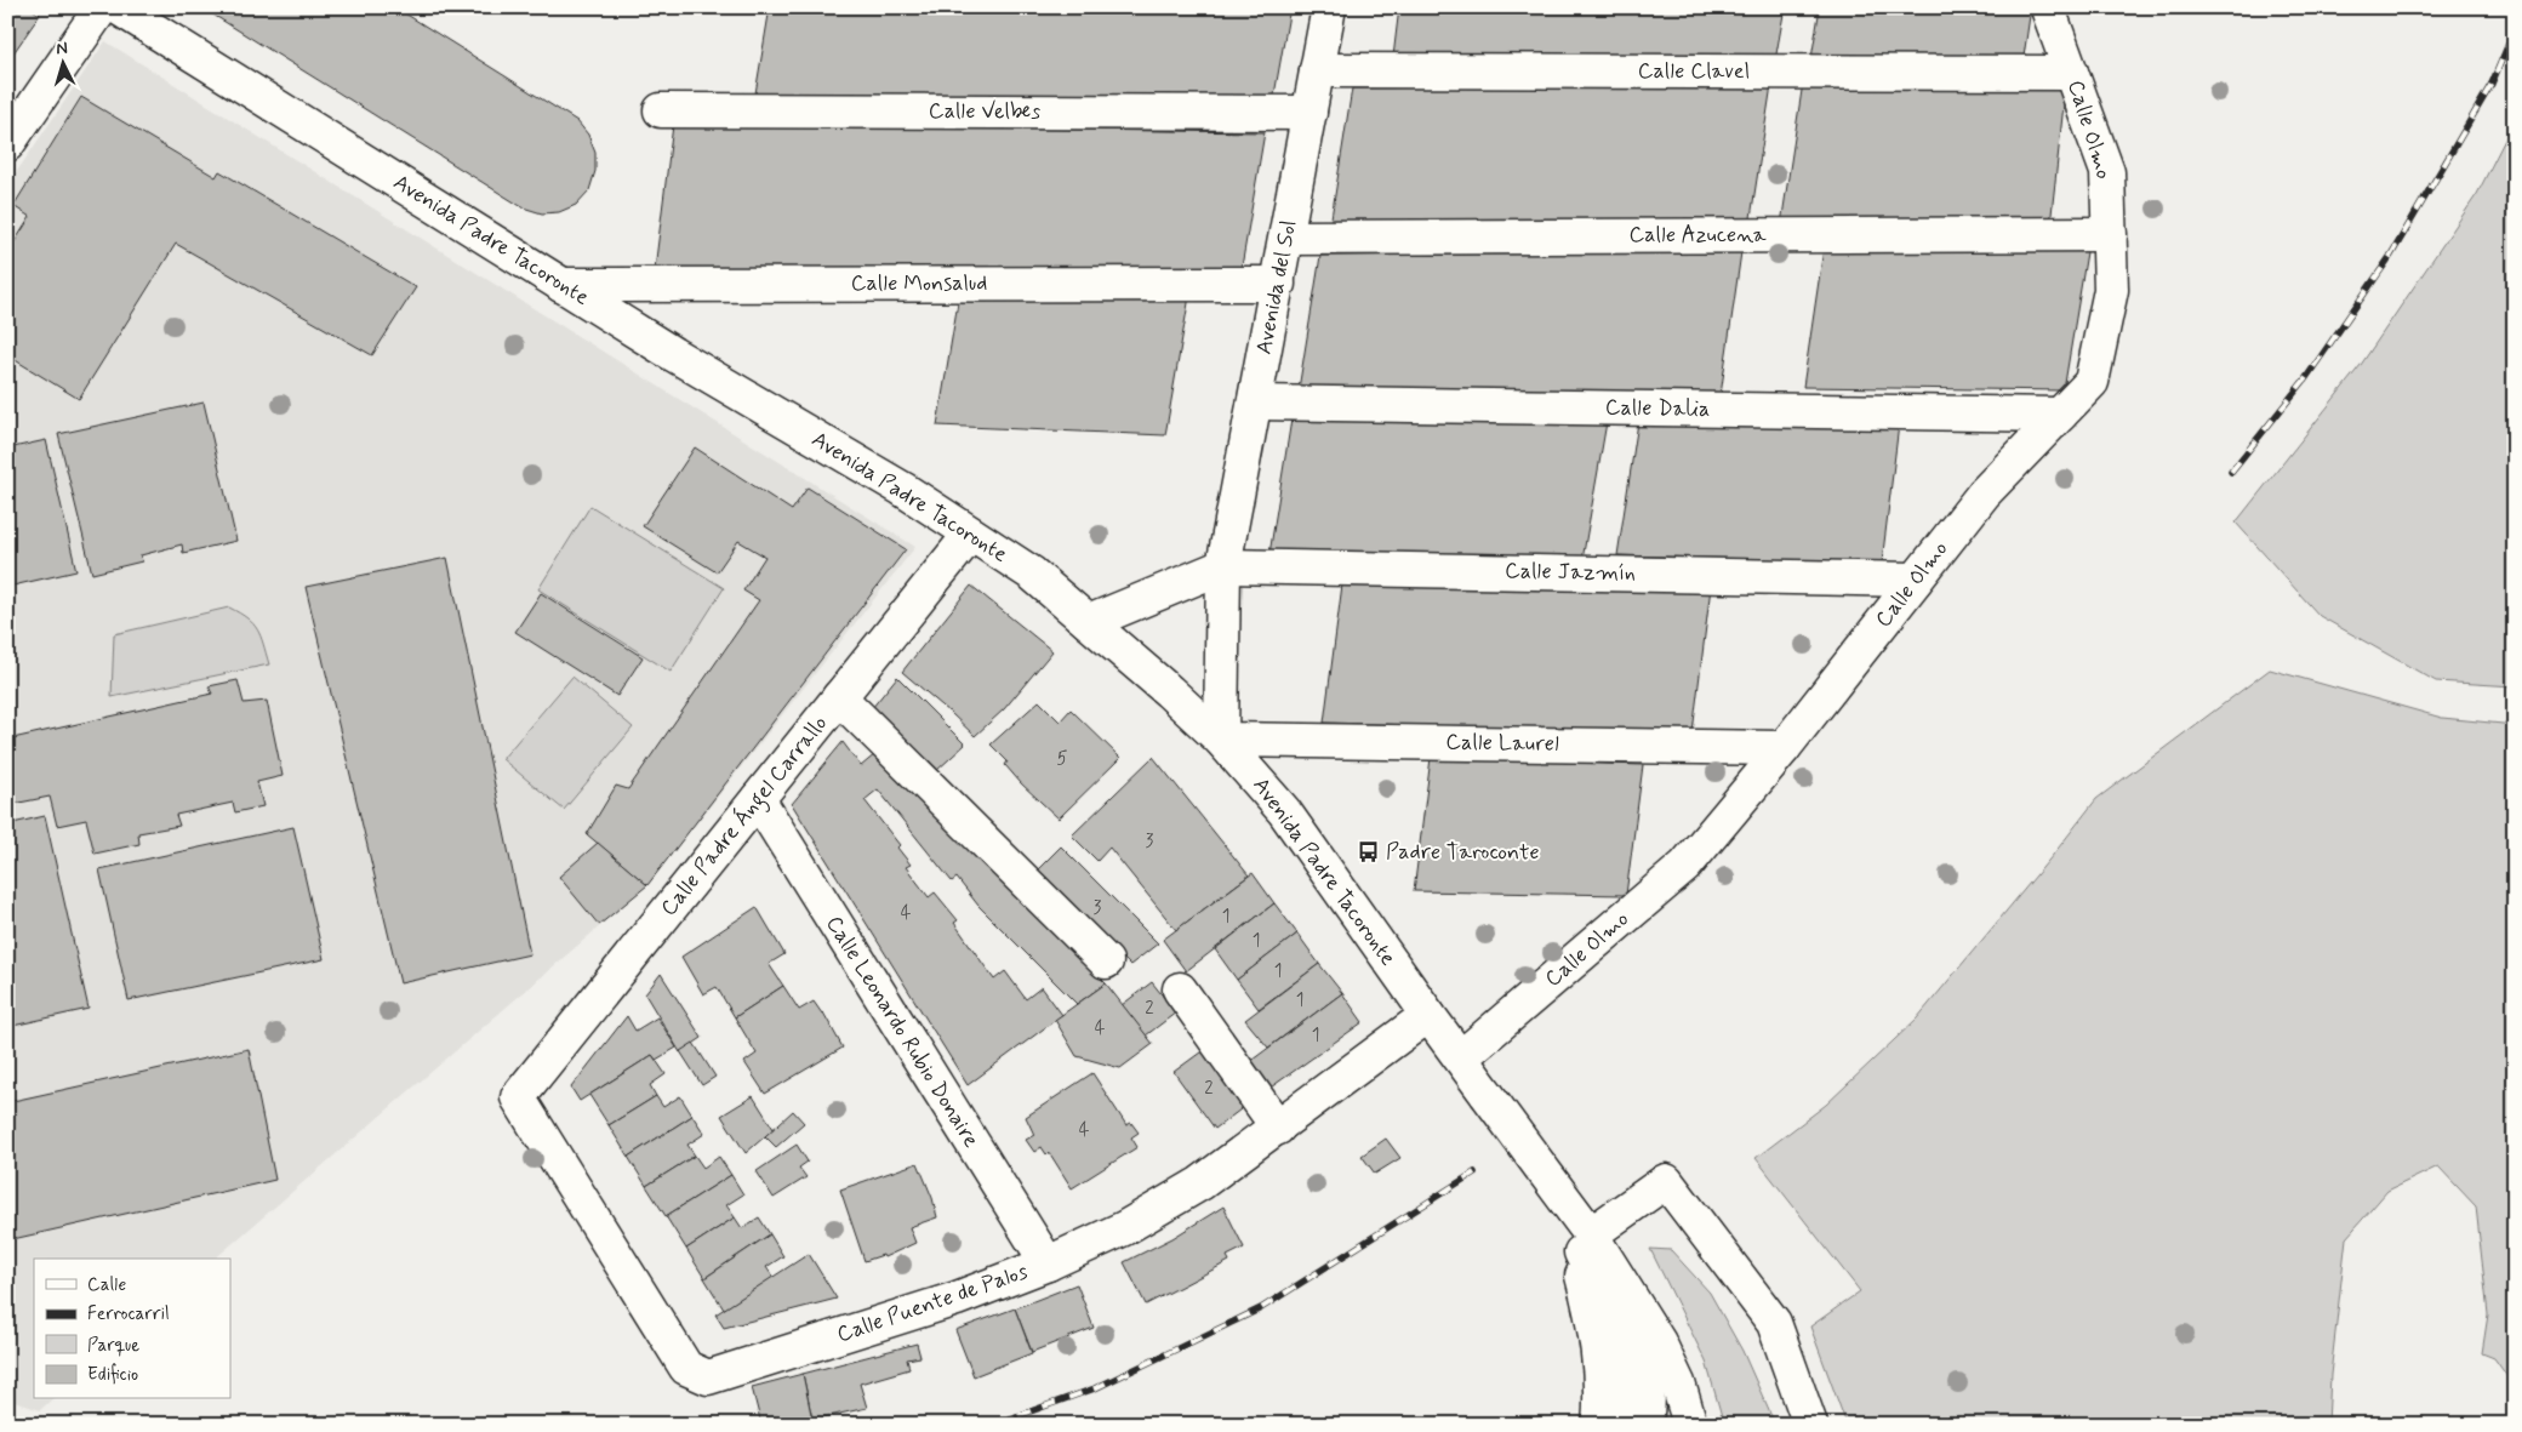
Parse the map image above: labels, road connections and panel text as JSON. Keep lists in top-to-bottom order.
{
  "streets": {
    "street": [
      "Calle Clavel",
      "Calle Velbes",
      "Calle Olmo",
      "Calle Azucena",
      "Avenida Padre Tacoronte",
      "Calle Monsalud",
      "Avenida del Sol",
      "Calle Dalia",
      "Calle Jazmín",
      "Calle Laurel",
      "Calle Padre Ángel Carrallo",
      "Calle Leonardo Rubio Donaire",
      "Calle Puente de Palos"
    ]
  },
  "crossings": [
    ["Calle Clavel", "Calle Olmo"],
    ["Calle Clavel", "Avenida del Sol"],
    ["Calle Velbes", "Avenida del Sol"],
    ["Calle Olmo", "Calle Azucena"],
    ["Calle Olmo", "Avenida Padre Tacoronte"],
    ["Calle Olmo", "Calle Dalia"],
    ["Calle Olmo", "Calle Jazmín"],
    ["Calle Olmo", "Calle Laurel"],
    ["Calle Azucena", "Avenida del Sol"],
    ["Avenida Padre Tacoronte", "Calle Monsalud"],
    ["Avenida Padre Tacoronte", "Avenida del Sol"],
    ["Avenida Padre Tacoronte", "Calle Laurel"],
    ["Avenida Padre Tacoronte", "Calle Padre Ángel Carrallo"],
    ["Avenida Padre Tacoronte", "Calle Puente de Palos"],
    ["Calle Monsalud", "Avenida del Sol"],
    ["Avenida del Sol", "Calle Dalia"],
    ["Avenida del Sol", "Calle Jazmín"],
    ["Avenida del Sol", "Calle Laurel"],
    ["Calle Padre Ángel Carrallo", "Calle Leonardo Rubio Donaire"],
    ["Calle Padre Ángel Carrallo", "Calle Puente de Palos"],
    ["Calle Leonardo Rubio Donaire", "Calle Puente de Palos"]
  ],
  "places": {
    "bus stop": ["Padre Taroconte"]
  },
  "house_numbers": [
    "5",
    "3",
    "3",
    "4",
    "1",
    "1",
    "1",
    "1",
    "2",
    "4",
    "1",
    "2",
    "4"
  ],
  "legend": [
    "Calle",
    "Ferrocarril",
    "Parque",
    "Edificio"
  ],
  "north": "top"
}
